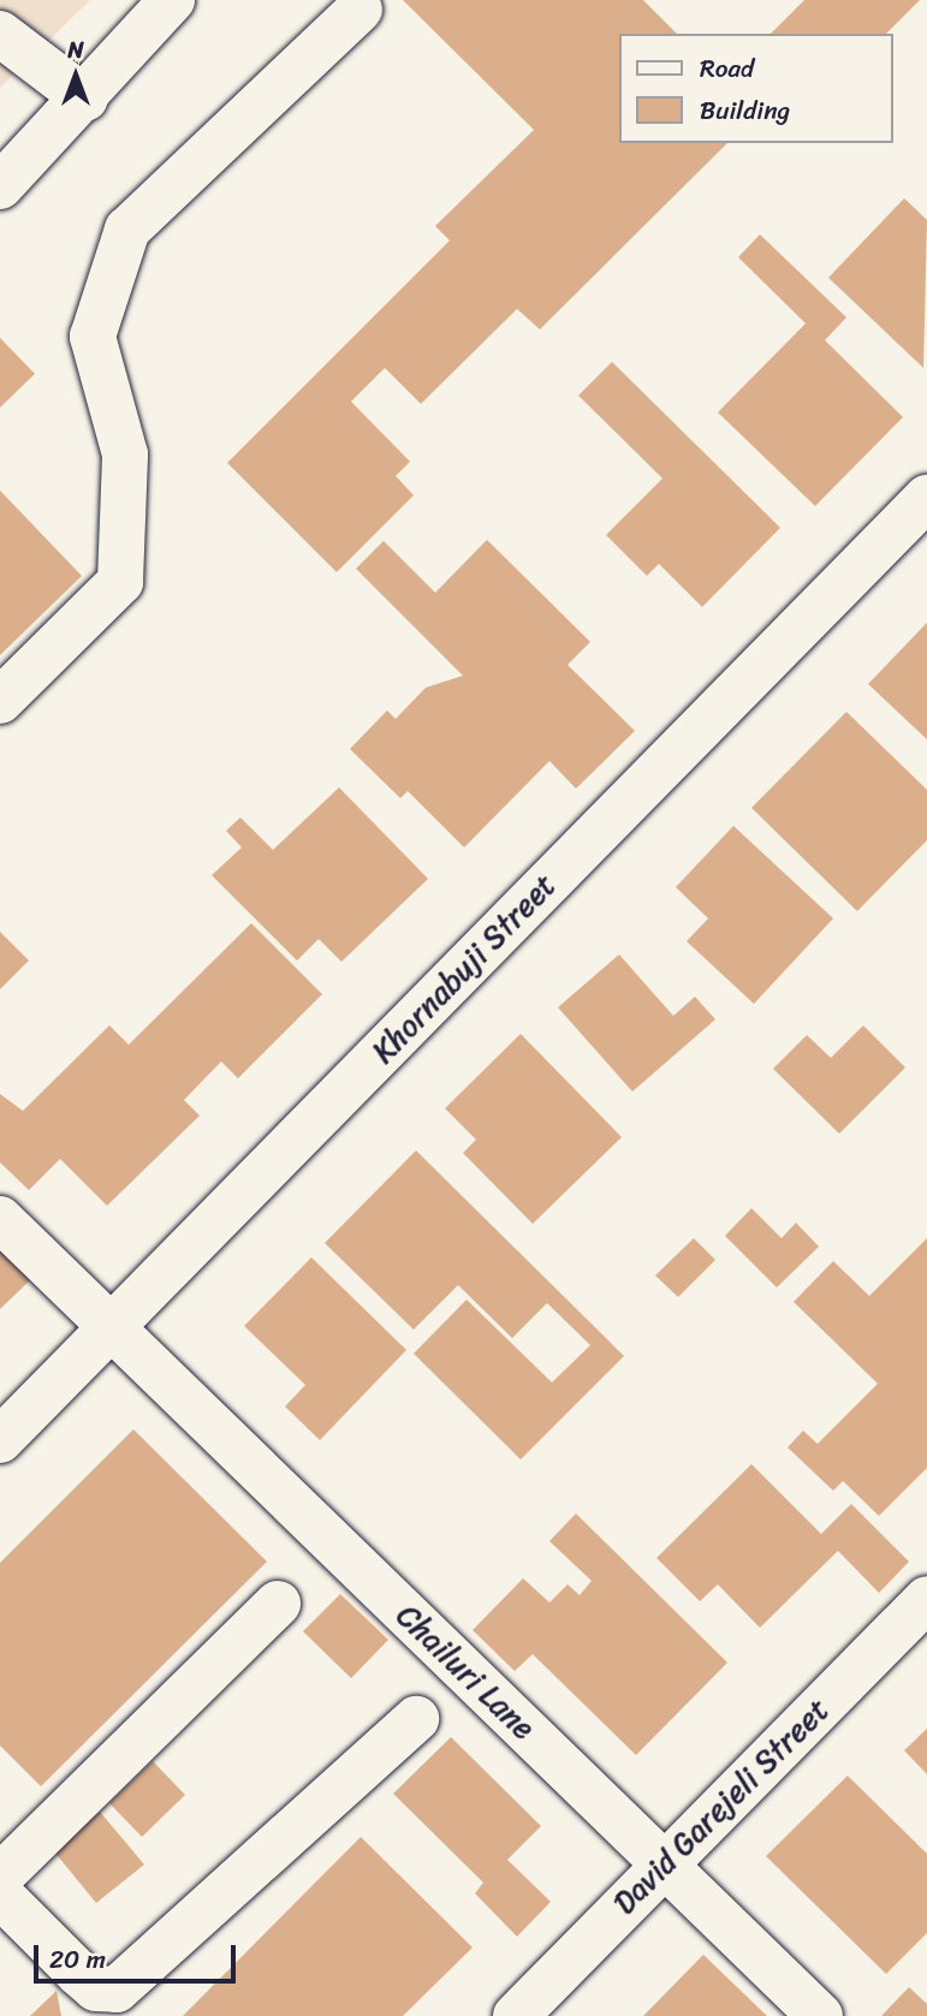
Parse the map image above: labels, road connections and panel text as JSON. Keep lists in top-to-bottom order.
{
  "streets": {
    "street": ["Khornabuji Street", "Chailuri Lane", "David Garejeli Street"]
  },
  "crossings": [
    ["Khornabuji Street", "Chailuri Lane"],
    ["Chailuri Lane", "David Garejeli Street"]
  ],
  "legend": ["Road", "Building"],
  "scale_bar": "20 m",
  "north": "top"
}
